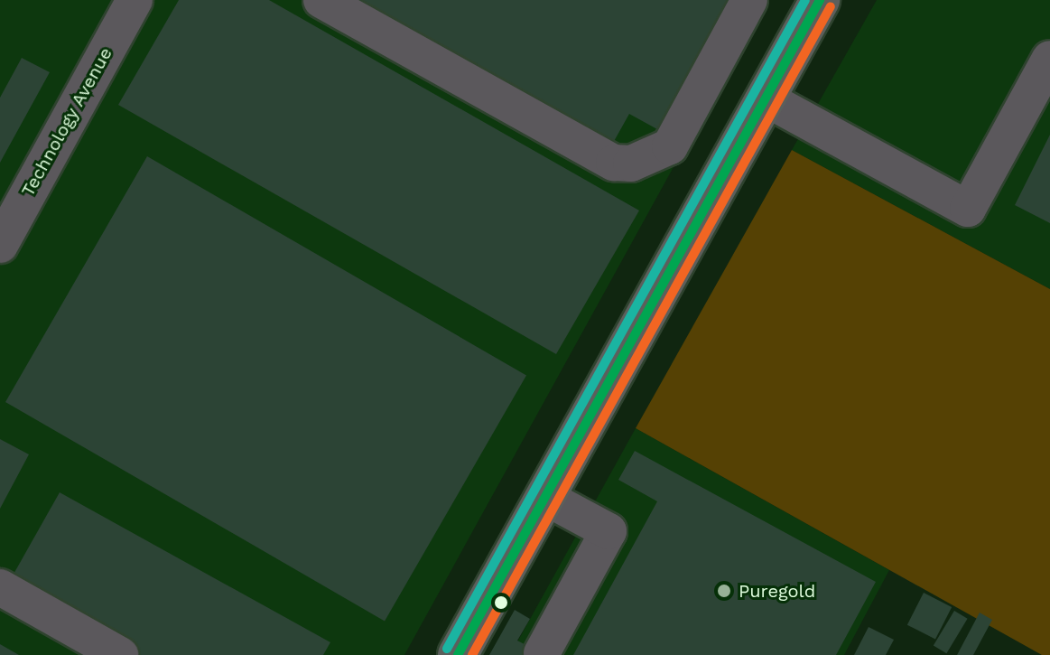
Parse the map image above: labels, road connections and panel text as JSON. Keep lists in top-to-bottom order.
{
  "streets": {
    "street": ["Technology Avenue"]
  },
  "places": ["Puregold"]
}
